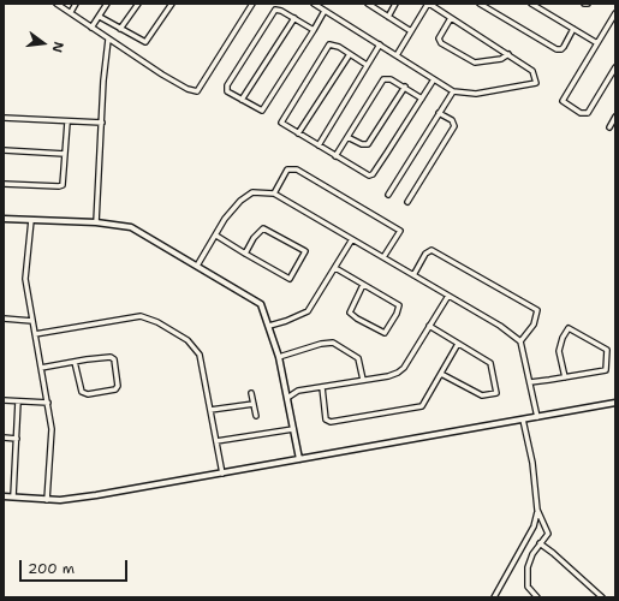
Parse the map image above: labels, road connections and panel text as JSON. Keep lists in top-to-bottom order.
{
  "scale_bar": "200 m",
  "north": "right"
}
